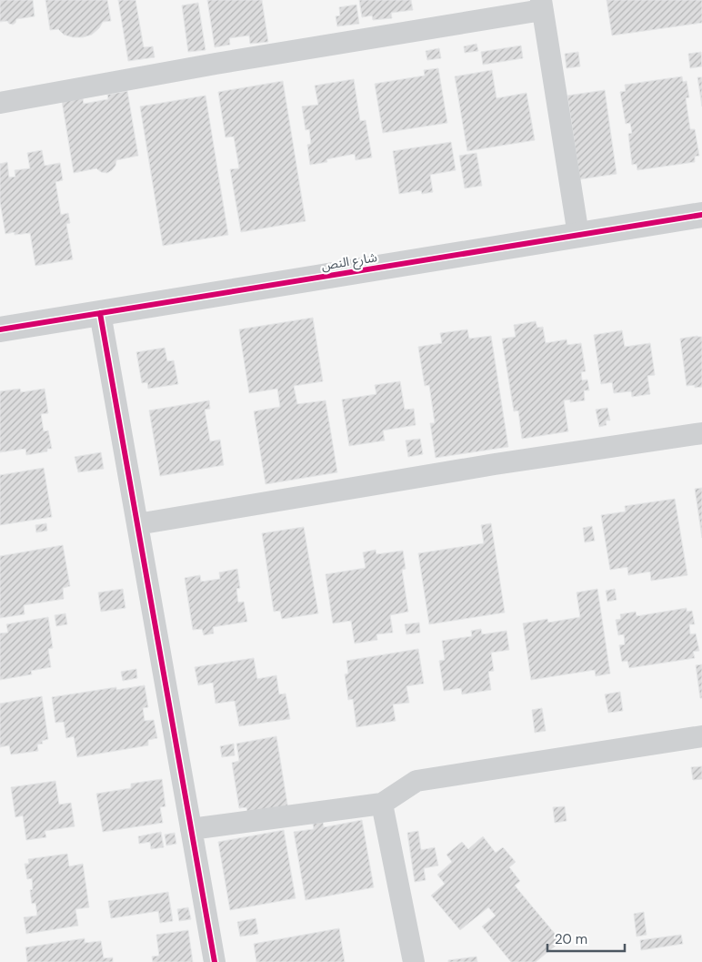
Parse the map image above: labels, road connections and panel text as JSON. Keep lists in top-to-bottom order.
{
  "streets": {
    "street": ["شارع النص"]
  },
  "scale_bar": "20 m"
}
